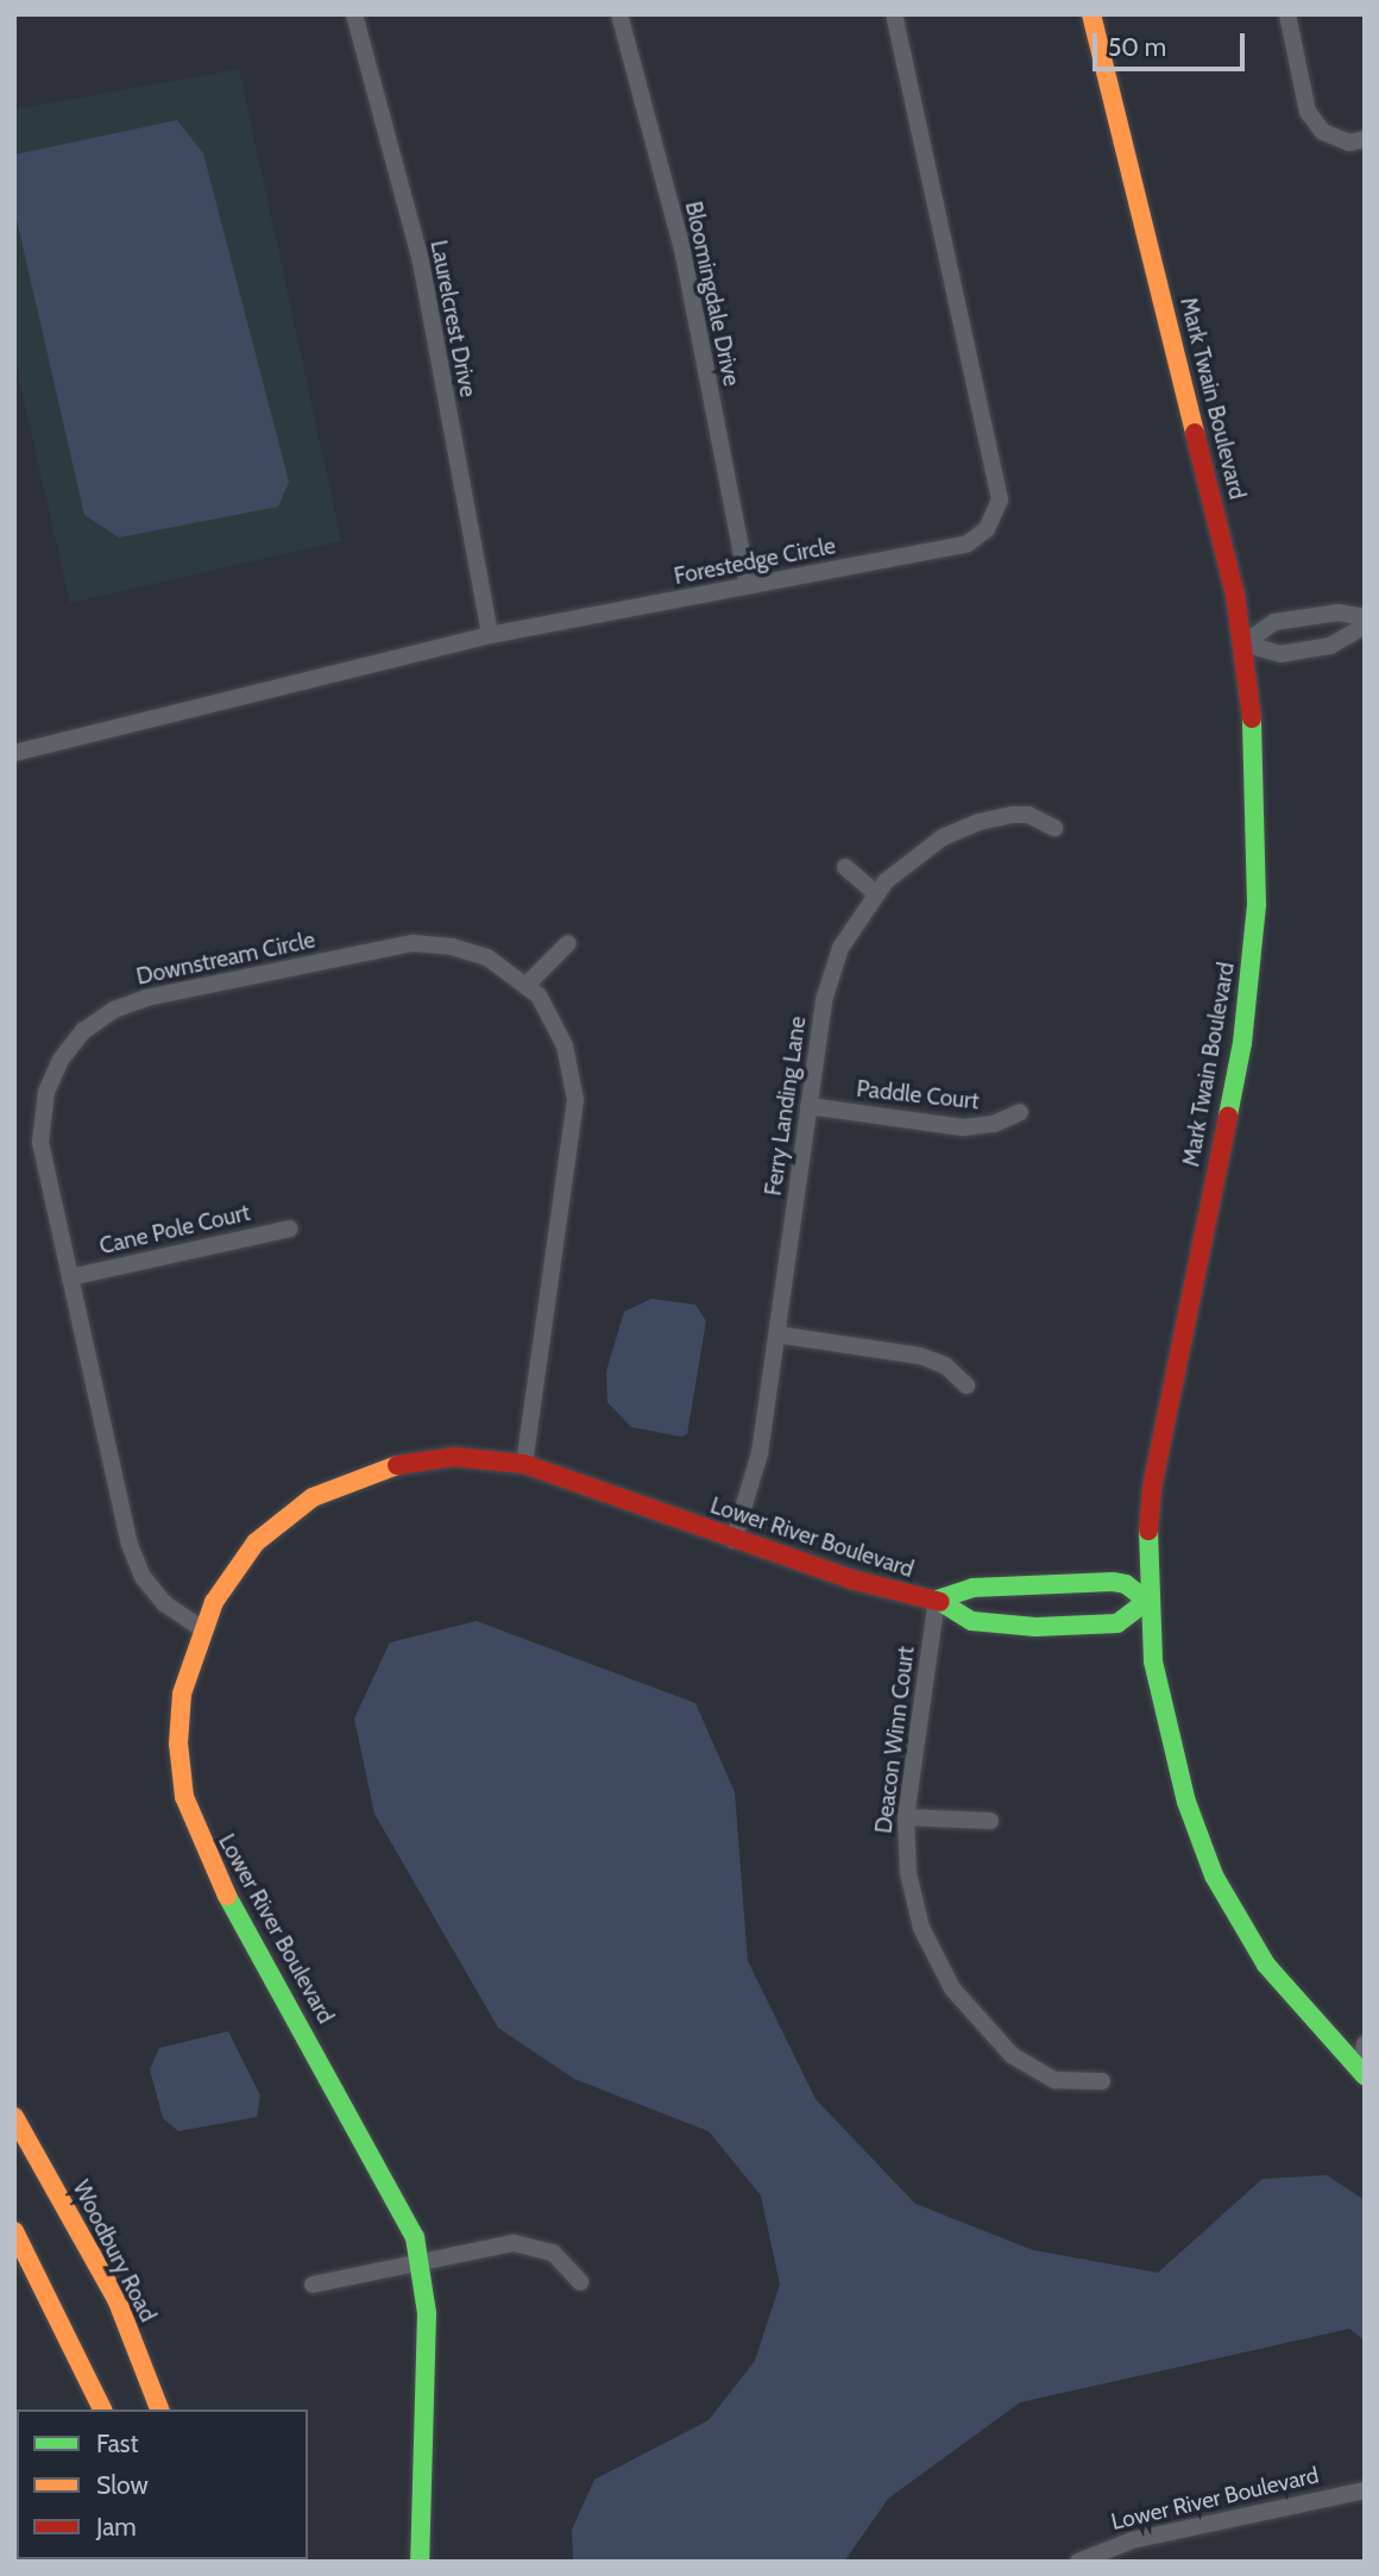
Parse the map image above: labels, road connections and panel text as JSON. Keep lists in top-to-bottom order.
{
  "streets": {
    "street": [
      "Bloomingdale Drive",
      "Laurelcrest Drive",
      "Mark Twain Boulevard",
      "Forestedge Circle",
      "Downstream Circle",
      "Paddle Court",
      "Ferry Landing Lane",
      "Cane Pole Court",
      "Lower River Boulevard",
      "Deacon Winn Court",
      "Woodbury Road"
    ]
  },
  "crossings": [
    ["Bloomingdale Drive", "Forestedge Circle"],
    ["Laurelcrest Drive", "Forestedge Circle"],
    ["Mark Twain Boulevard", "Lower River Boulevard"],
    ["Downstream Circle", "Cane Pole Court"],
    ["Downstream Circle", "Lower River Boulevard"],
    ["Paddle Court", "Ferry Landing Lane"],
    ["Ferry Landing Lane", "Lower River Boulevard"],
    ["Lower River Boulevard", "Deacon Winn Court"]
  ],
  "legend": ["Fast", "Slow", "Jam"],
  "scale_bar": "50 m"
}
